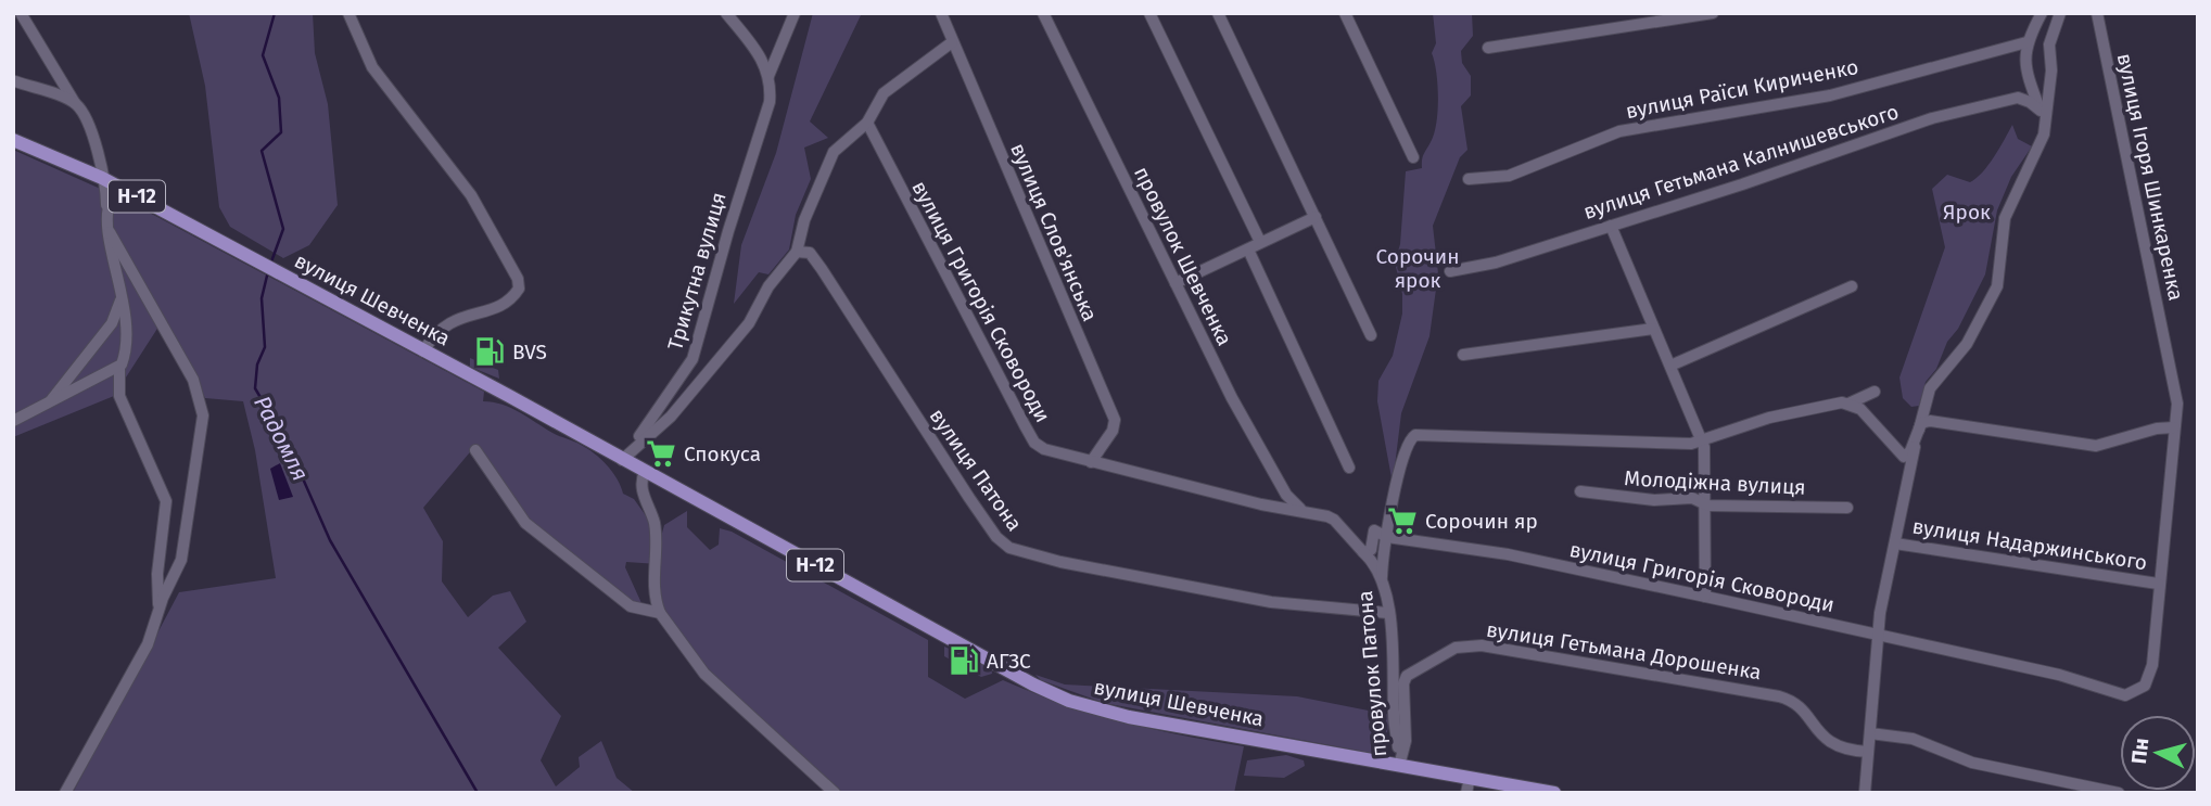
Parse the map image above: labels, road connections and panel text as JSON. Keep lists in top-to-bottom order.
{
  "streets": {
    "main road": ["Н-12", "вулиця Шевченка"],
    "street": [
      "вулиця Раїси Кириченко",
      "вулиця Гетьмана Калнишевського",
      "вулиця Ігоря Шинкаренка",
      "вулиця Слов'янська",
      "провулок Шевченка",
      "Трикутна вулиця",
      "вулиця Григорія Сковороди",
      "вулиця Патона",
      "Молодіжна вулиця",
      "вулиця Надаржинського",
      "вулиця Гетьмана Дорошенка",
      "провулок Патона"
    ]
  },
  "crossings": [
    ["вулиця Ігоря Шинкаренка", "вулиця Григорія Сковороди"],
    ["вулиця Ігоря Шинкаренка", "вулиця Надаржинського"],
    ["вулиця Слов'янська", "вулиця Григорія Сковороди"],
    ["провулок Шевченка", "вулиця Григорія Сковороди"],
    ["Трикутна вулиця", "вулиця Шевченка"],
    ["вулиця Шевченка", "вулиця Гетьмана Дорошенка"],
    ["вулиця Шевченка", "провулок Патона"],
    ["вулиця Григорія Сковороди", "провулок Патона"],
    ["вулиця Патона", "провулок Патона"],
    ["вулиця Гетьмана Дорошенка", "провулок Патона"]
  ],
  "water": ["Радомля"],
  "parks": ["Ярок", "Сорочин ярок"],
  "places": {
    "fuel station": ["BVS", "АГЗС"],
    "supermarket": ["Спокуса", "Сорочин яр"]
  },
  "north": "left"
}
